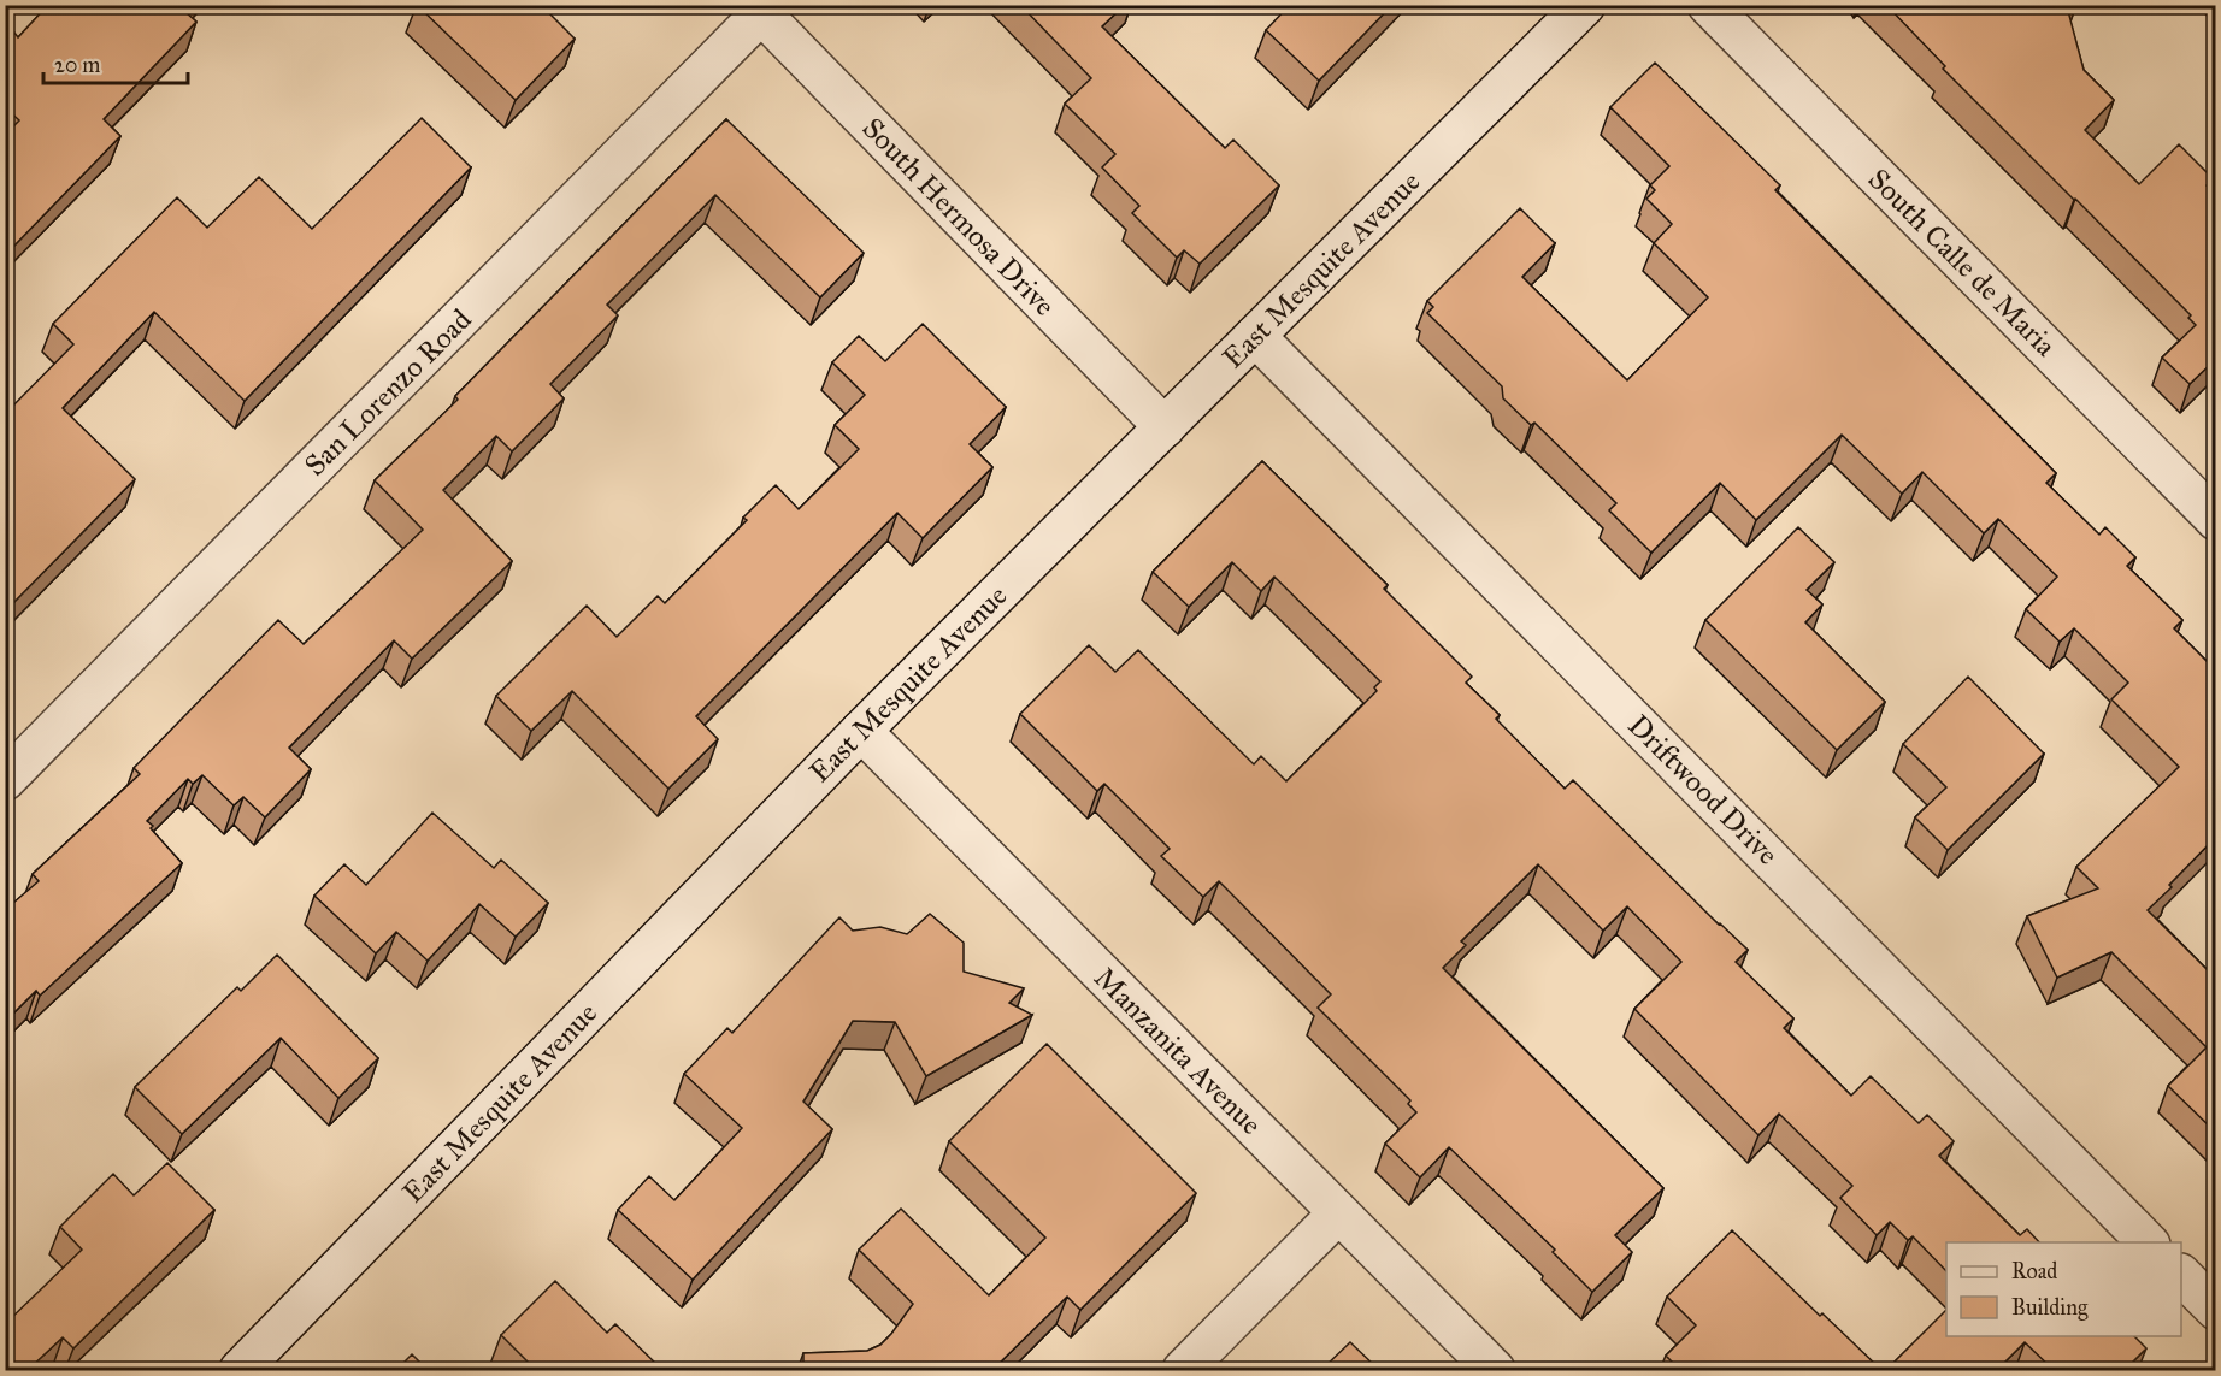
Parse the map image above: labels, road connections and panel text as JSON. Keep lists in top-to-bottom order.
{
  "streets": {
    "street": [
      "South Hermosa Drive",
      "South Calle de Maria",
      "East Mesquite Avenue",
      "San Lorenzo Road",
      "Driftwood Drive",
      "Manzanita Avenue"
    ]
  },
  "crossings": [
    ["South Hermosa Drive", "East Mesquite Avenue"],
    ["South Hermosa Drive", "San Lorenzo Road"],
    ["East Mesquite Avenue", "Driftwood Drive"],
    ["East Mesquite Avenue", "Manzanita Avenue"]
  ],
  "legend": ["Road", "Building"],
  "scale_bar": "20 m"
}
